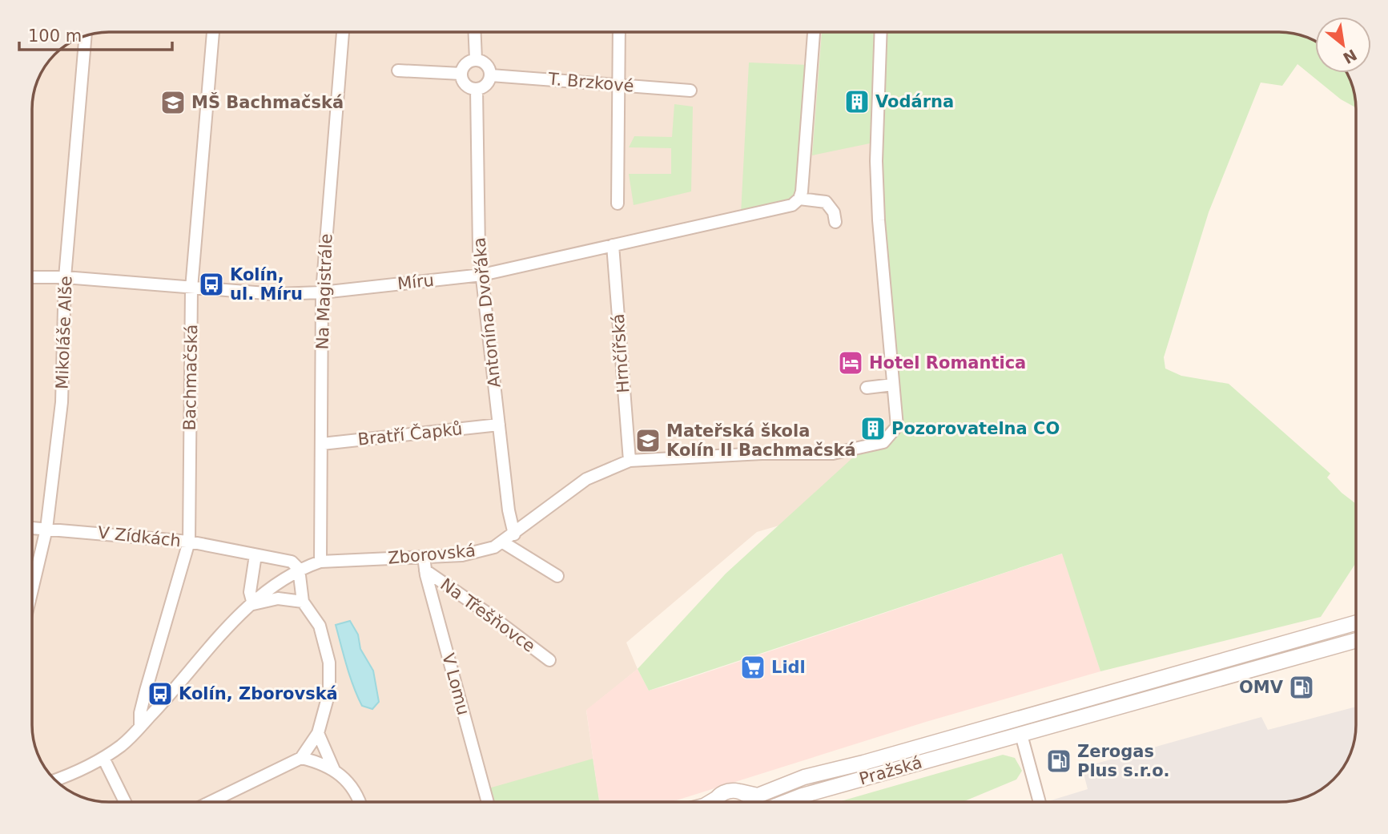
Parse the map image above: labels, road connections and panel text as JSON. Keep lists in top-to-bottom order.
{
  "streets": {
    "street": [
      "T. Brzkové",
      "Míru",
      "Na Magistrále",
      "Antonína Dvořáka",
      "Mikoláše Alše",
      "Hrnčířská",
      "Bachmačská",
      "Bratří Čapků",
      "V Zídkách",
      "Zborovská",
      "Na Třešňovce",
      "V Lomu",
      "Pražská"
    ]
  },
  "crossings": [
    ["T. Brzkové", "Antonína Dvořáka"],
    ["Míru", "Na Magistrále"],
    ["Míru", "Antonína Dvořáka"],
    ["Míru", "Mikoláše Alše"],
    ["Míru", "Hrnčířská"],
    ["Míru", "Bachmačská"],
    ["Na Magistrále", "Bratří Čapků"],
    ["Na Magistrále", "Zborovská"],
    ["Antonína Dvořáka", "Bratří Čapků"],
    ["Antonína Dvořáka", "Zborovská"],
    ["Mikoláše Alše", "V Zídkách"],
    ["Hrnčířská", "Zborovská"],
    ["Bachmačská", "V Zídkách"],
    ["Bachmačská", "Zborovská"],
    ["V Zídkách", "Zborovská"],
    ["Zborovská", "V Lomu"],
    ["Na Třešňovce", "V Lomu"]
  ],
  "places": {
    "building": ["Vodárna", "Pozorovatelna CO"],
    "school or university": ["MŠ Bachmačská", "Mateřská škola Kolín II Bachmačská"],
    "bus stop": ["Kolín, ul. Míru", "Kolín, Zborovská"],
    "hotel": ["Hotel Romantica"],
    "supermarket": ["Lidl"],
    "fuel station": ["OMV", "Zerogas Plus s.r.o."]
  },
  "scale_bar": "100 m",
  "north": "bottom right"
}
